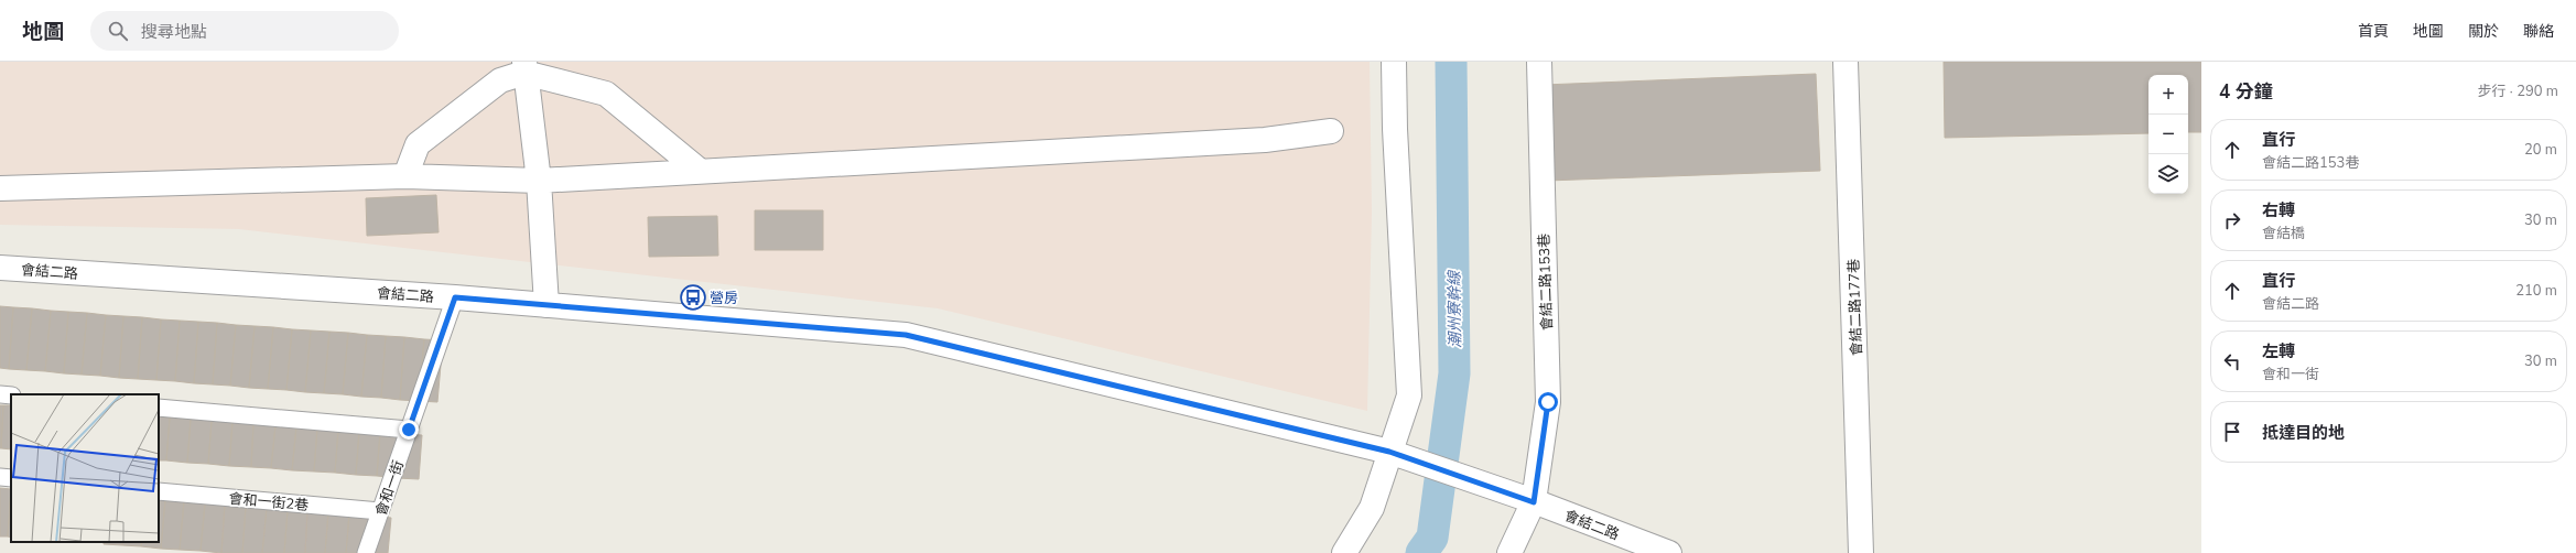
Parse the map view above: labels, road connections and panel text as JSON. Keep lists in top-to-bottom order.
{
  "streets": {
    "street": ["會結二路", "會結二路153巷", "會結二路177巷"],
    "lane": ["會和一街", "會和一街2巷"]
  },
  "crossings": [
    ["會結二路", "會結二路153巷"],
    ["會結二路", "會和一街"],
    ["會和一街", "會和一街2巷"]
  ],
  "water": ["潮州寮幹線"],
  "places": {
    "bus stop": ["營房"]
  },
  "page": {
    "header": "地圖",
    "search": "搜尋地點",
    "nav": [
      "首頁",
      "地圖",
      "關於",
      "聯絡"
    ],
    "heading": ["4 分鐘", "步行 · 290 m"],
    "map_buttons": ["+", "−"],
    "list": [
      ["直行", "會結二路153巷", "20 m"],
      ["右轉", "會結橋", "30 m"],
      ["直行", "會結二路", "210 m"],
      ["左轉", "會和一街", "30 m"],
      "抵達目的地"
    ]
  }
}
